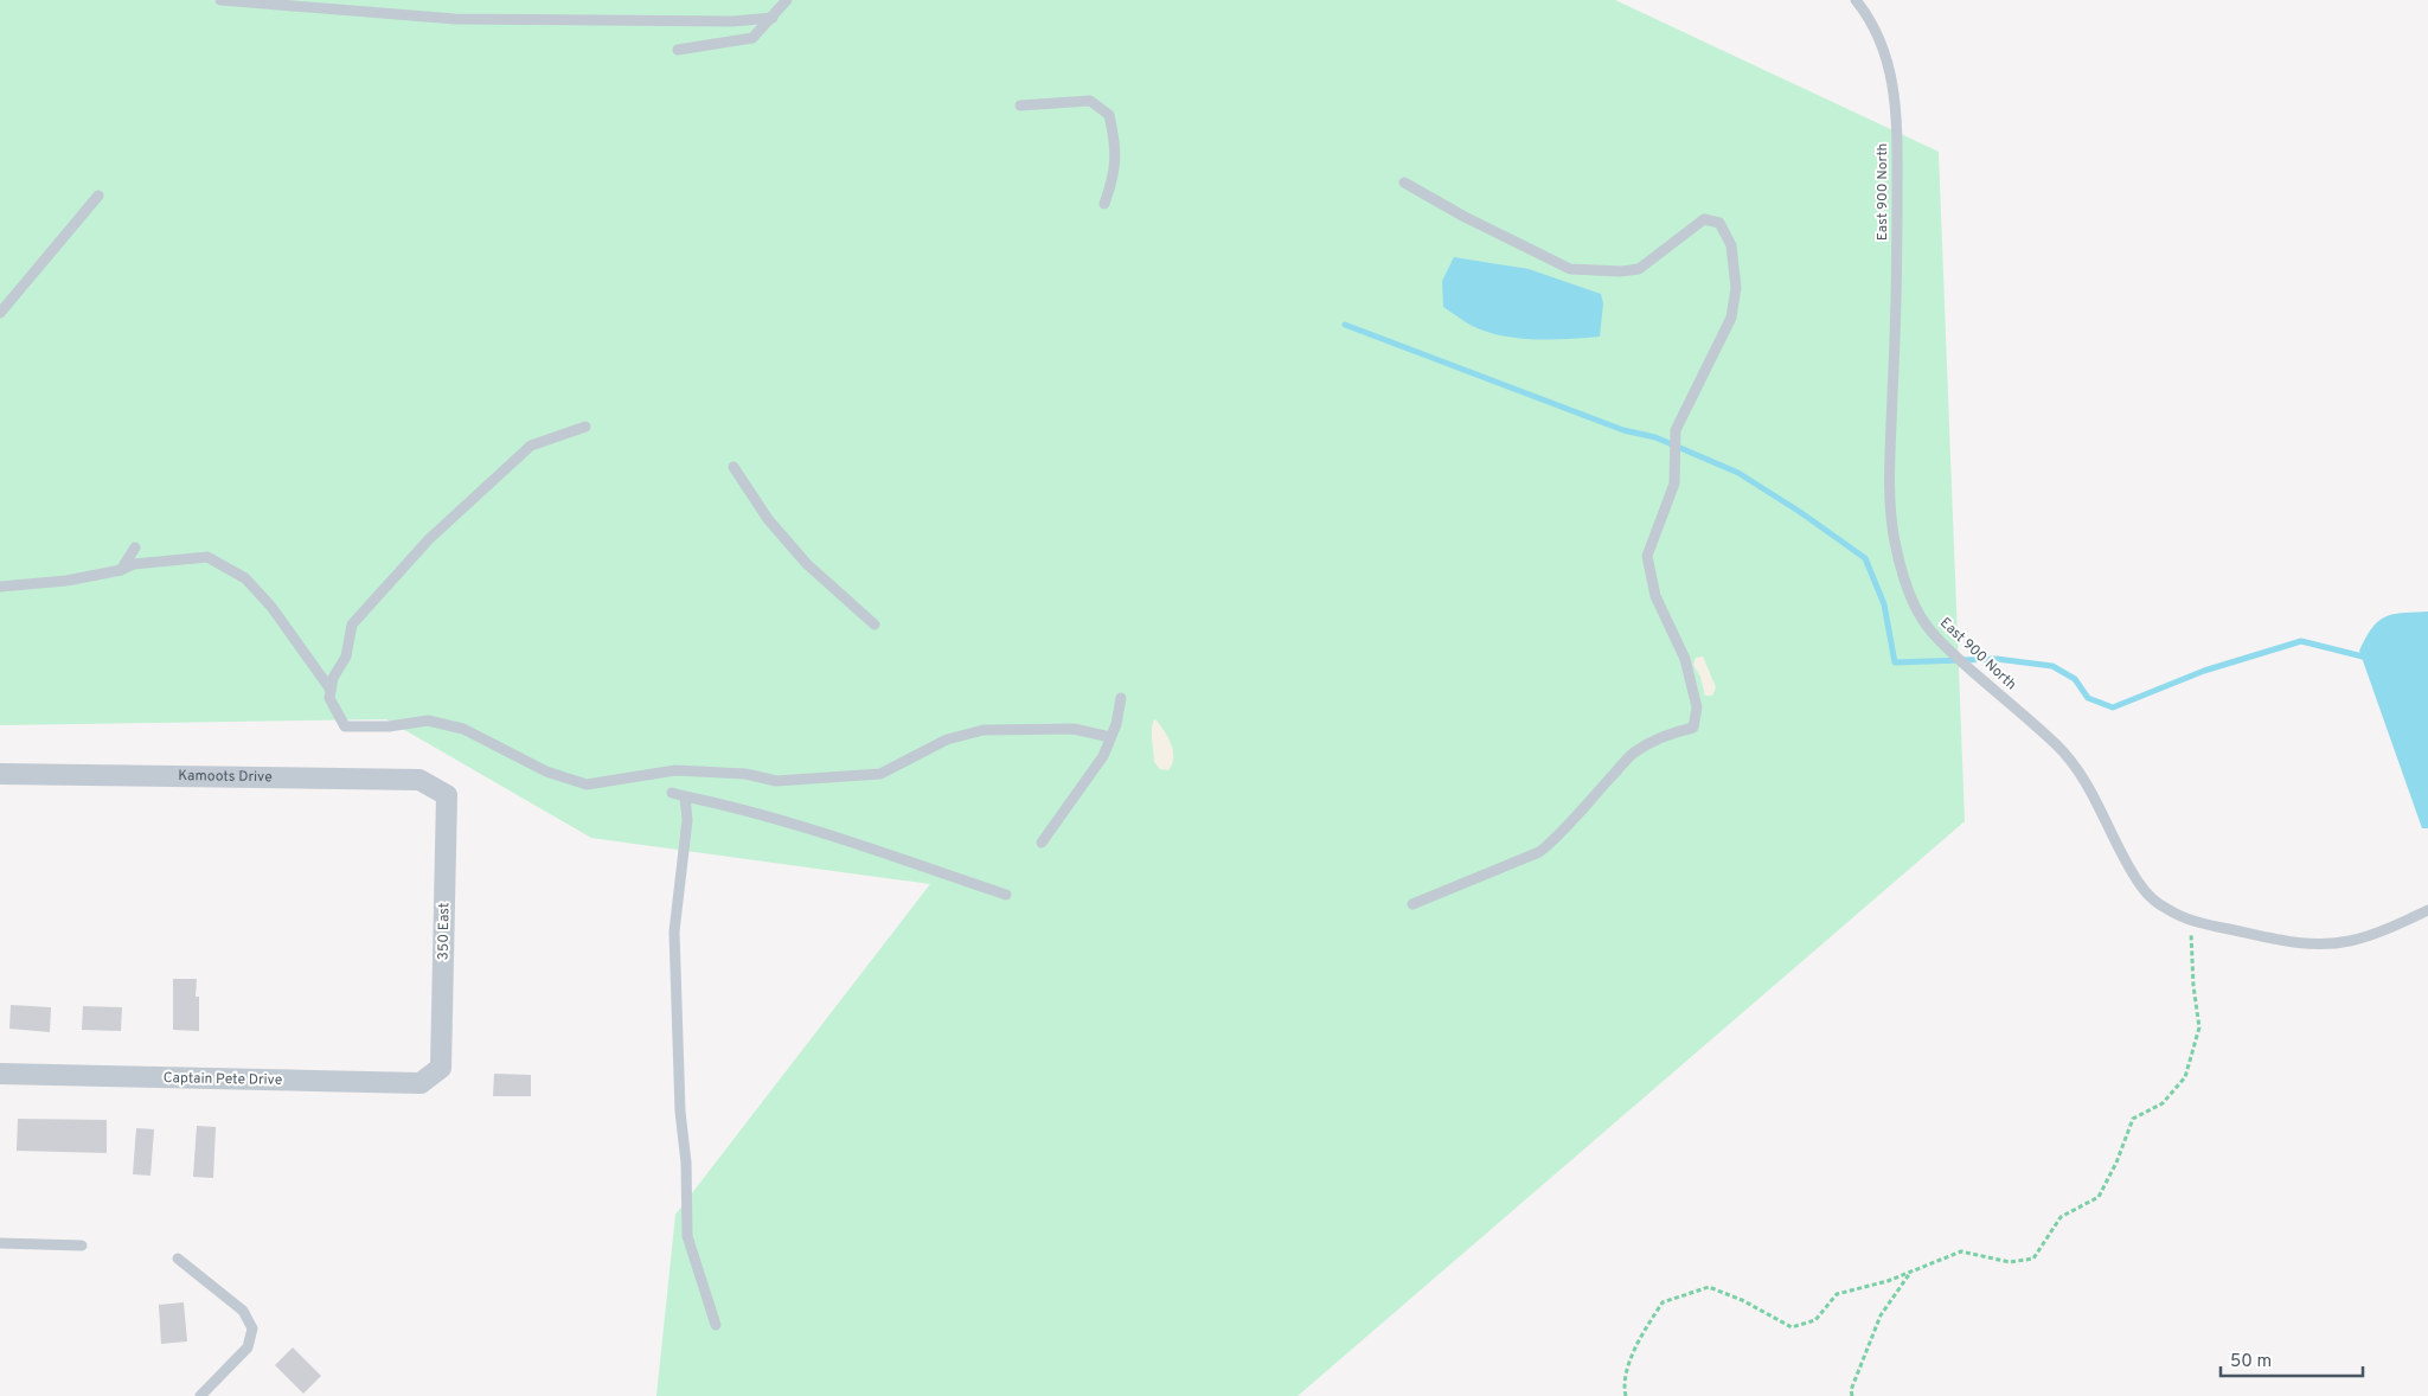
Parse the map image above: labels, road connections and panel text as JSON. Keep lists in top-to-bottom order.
{
  "streets": {
    "street": ["Kamoots Drive", "350 East", "Captain Pete Drive"],
    "lane": ["East 900 North"]
  },
  "crossings": [
    ["Kamoots Drive", "350 East"],
    ["350 East", "Captain Pete Drive"]
  ],
  "scale_bar": "50 m"
}
